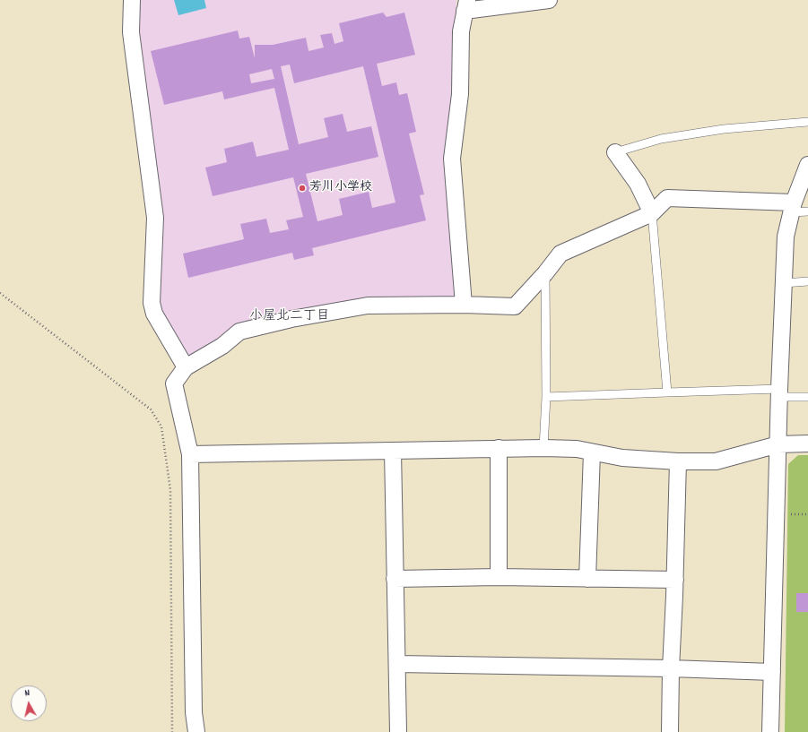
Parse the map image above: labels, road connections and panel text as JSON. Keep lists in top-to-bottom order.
{
  "districts": ["小屋北二丁目"],
  "places": ["芳川小学校"],
  "north": "top"
}
